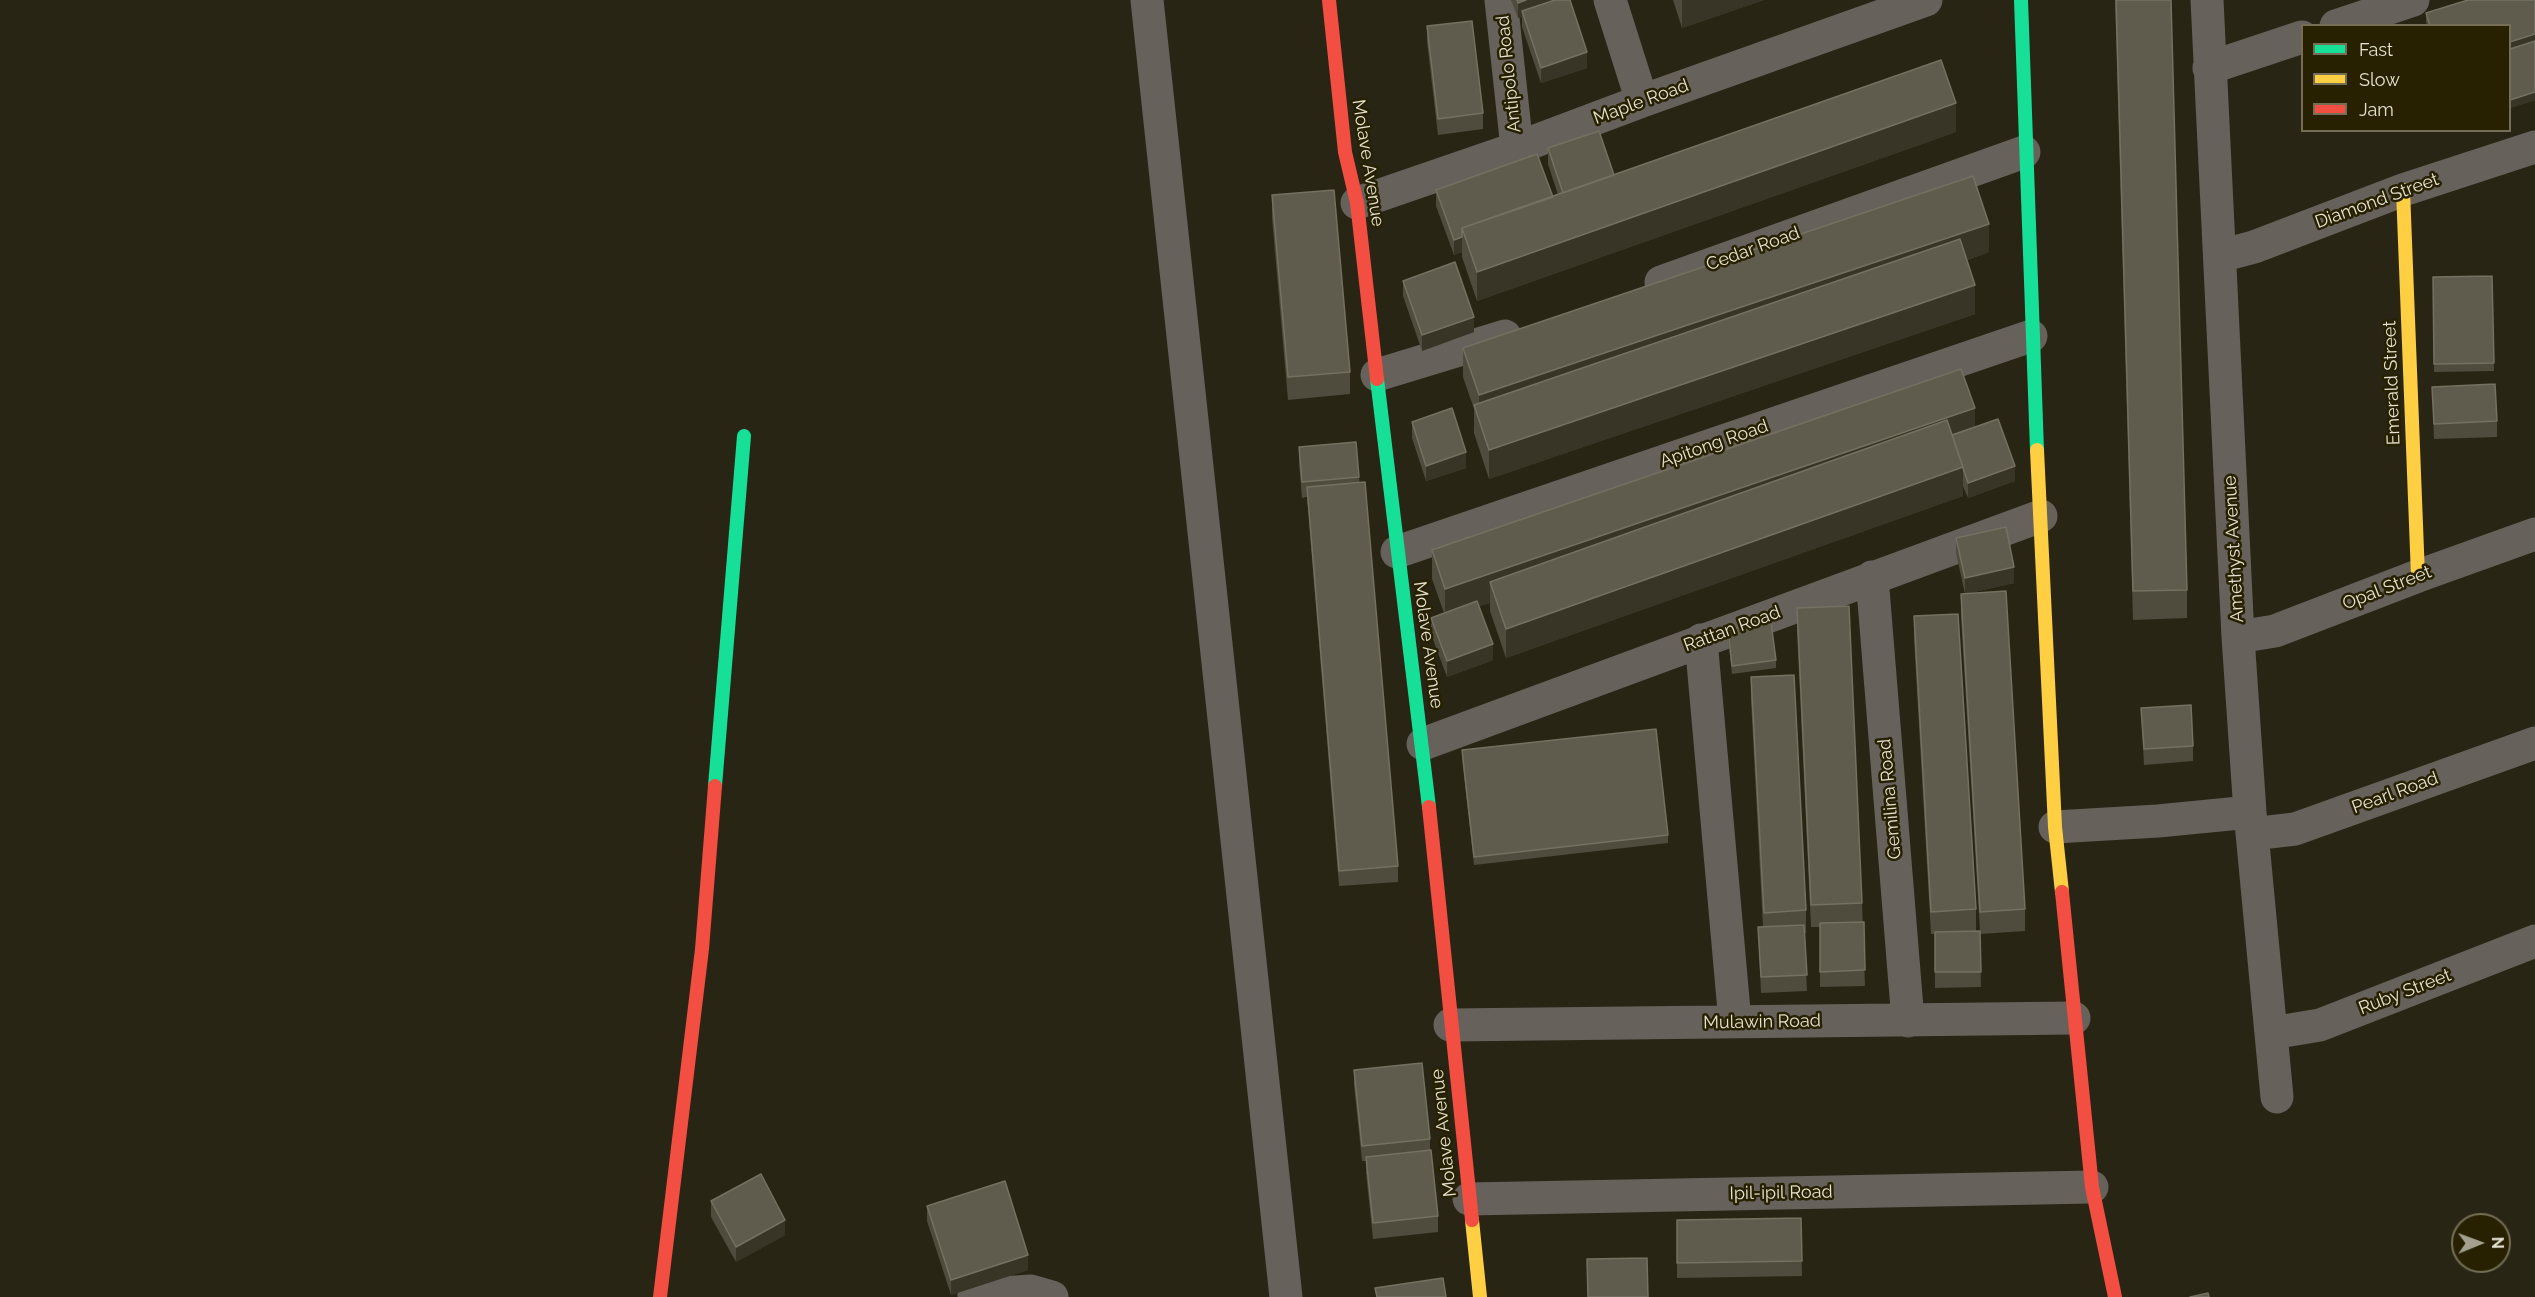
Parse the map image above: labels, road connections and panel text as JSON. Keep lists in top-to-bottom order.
{
  "streets": {
    "street": [
      "Antipolo Road",
      "Maple Road",
      "Molave Avenue",
      "Diamond Street",
      "Cedar Road",
      "Emerald Street",
      "Apitong Road",
      "Amethyst Avenue",
      "Opal Street",
      "Rattan Road",
      "Pearl Road",
      "Gemilina Road",
      "Ruby Street",
      "Mulawin Road",
      "Ipil-ipil Road"
    ]
  },
  "crossings": [
    ["Antipolo Road", "Maple Road"],
    ["Maple Road", "Molave Avenue"],
    ["Molave Avenue", "Apitong Road"],
    ["Molave Avenue", "Rattan Road"],
    ["Molave Avenue", "Mulawin Road"],
    ["Molave Avenue", "Ipil-ipil Road"],
    ["Diamond Street", "Emerald Street"],
    ["Diamond Street", "Amethyst Avenue"],
    ["Emerald Street", "Opal Street"],
    ["Amethyst Avenue", "Opal Street"],
    ["Amethyst Avenue", "Pearl Road"],
    ["Amethyst Avenue", "Ruby Street"],
    ["Rattan Road", "Gemilina Road"],
    ["Gemilina Road", "Mulawin Road"]
  ],
  "legend": ["Fast", "Slow", "Jam"],
  "north": "right"
}
